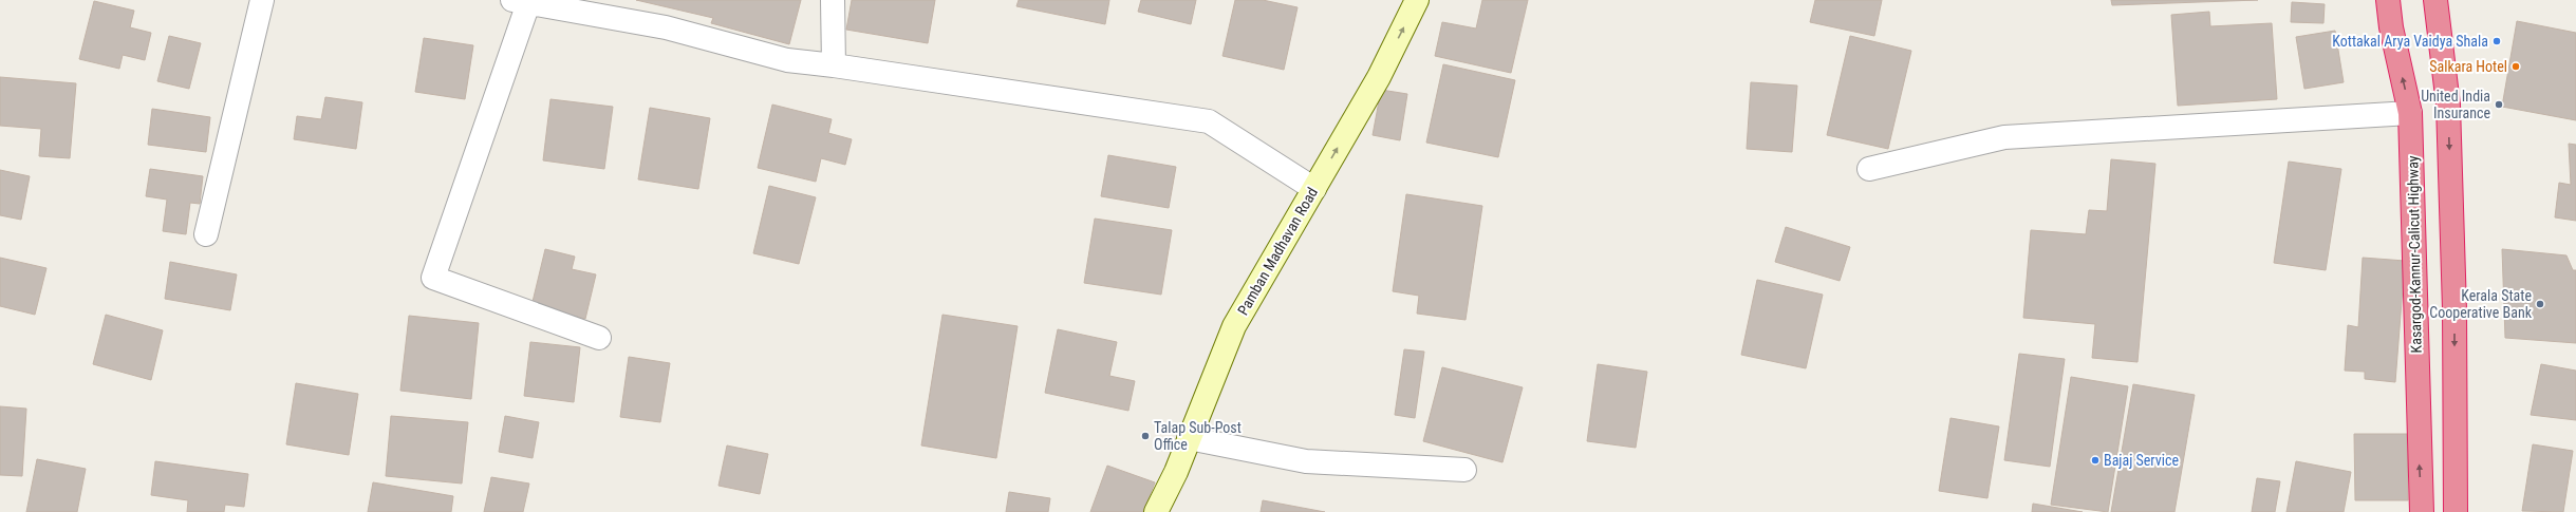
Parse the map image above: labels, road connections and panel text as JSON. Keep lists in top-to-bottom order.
{
  "streets": {
    "highway": ["Kasargod-Kannur-Calicut Highway"],
    "main road": ["Pamban Madhavan Road"]
  },
  "one_way": ["Pamban Madhavan Road"],
  "places": [
    "Kottakal Arya Vaidya Shala",
    "Salkara Hotel",
    "United India Insurance",
    "Kerala State Cooperative Bank",
    "Talap Sub-Post Office",
    "Bajaj Service"
  ]
}
